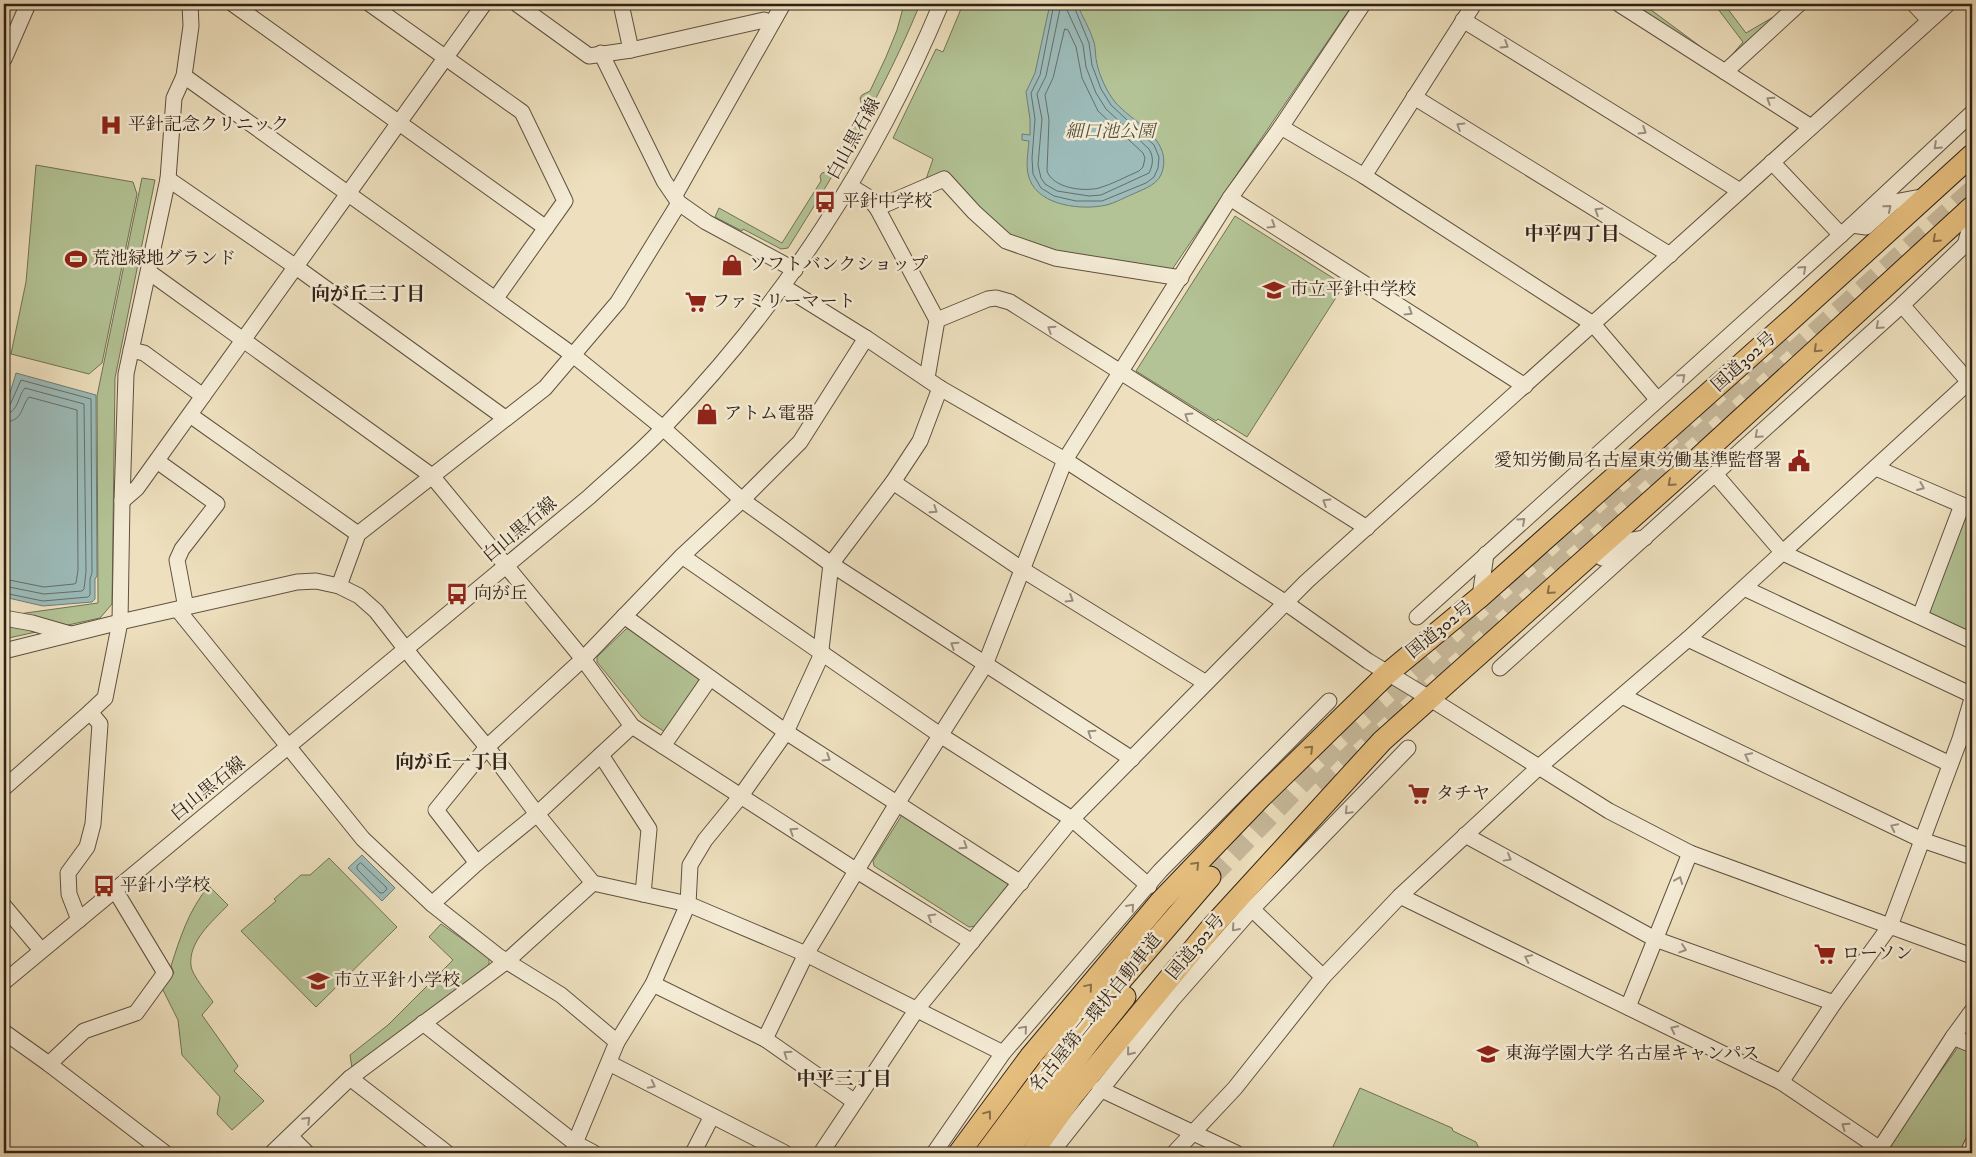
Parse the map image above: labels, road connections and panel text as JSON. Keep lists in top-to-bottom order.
{
  "streets": {
    "highway": ["国道302号", "名古屋第二環状自動車道"],
    "street": ["白山黒石線"]
  },
  "districts": [
    "中平四丁目",
    "向が丘三丁目",
    "向が丘一丁目",
    "中平三丁目"
  ],
  "parks": ["細口池公園"],
  "places": {
    "hospital": ["平針記念クリニック"],
    "bus stop": ["平針中学校", "向が丘", "平針小学校"],
    "sports": ["荒池緑地グランド"],
    "shop": ["ソフトバンクショップ", "アトム電器"],
    "school or university": ["市立平針中学校", "市立平針小学校", "東海学園大学 名古屋キャンパス"],
    "supermarket": ["ファミリーマート", "タチヤ", "ローソン"],
    "public building": ["愛知労働局名古屋東労働基準監督署"]
  }
}
